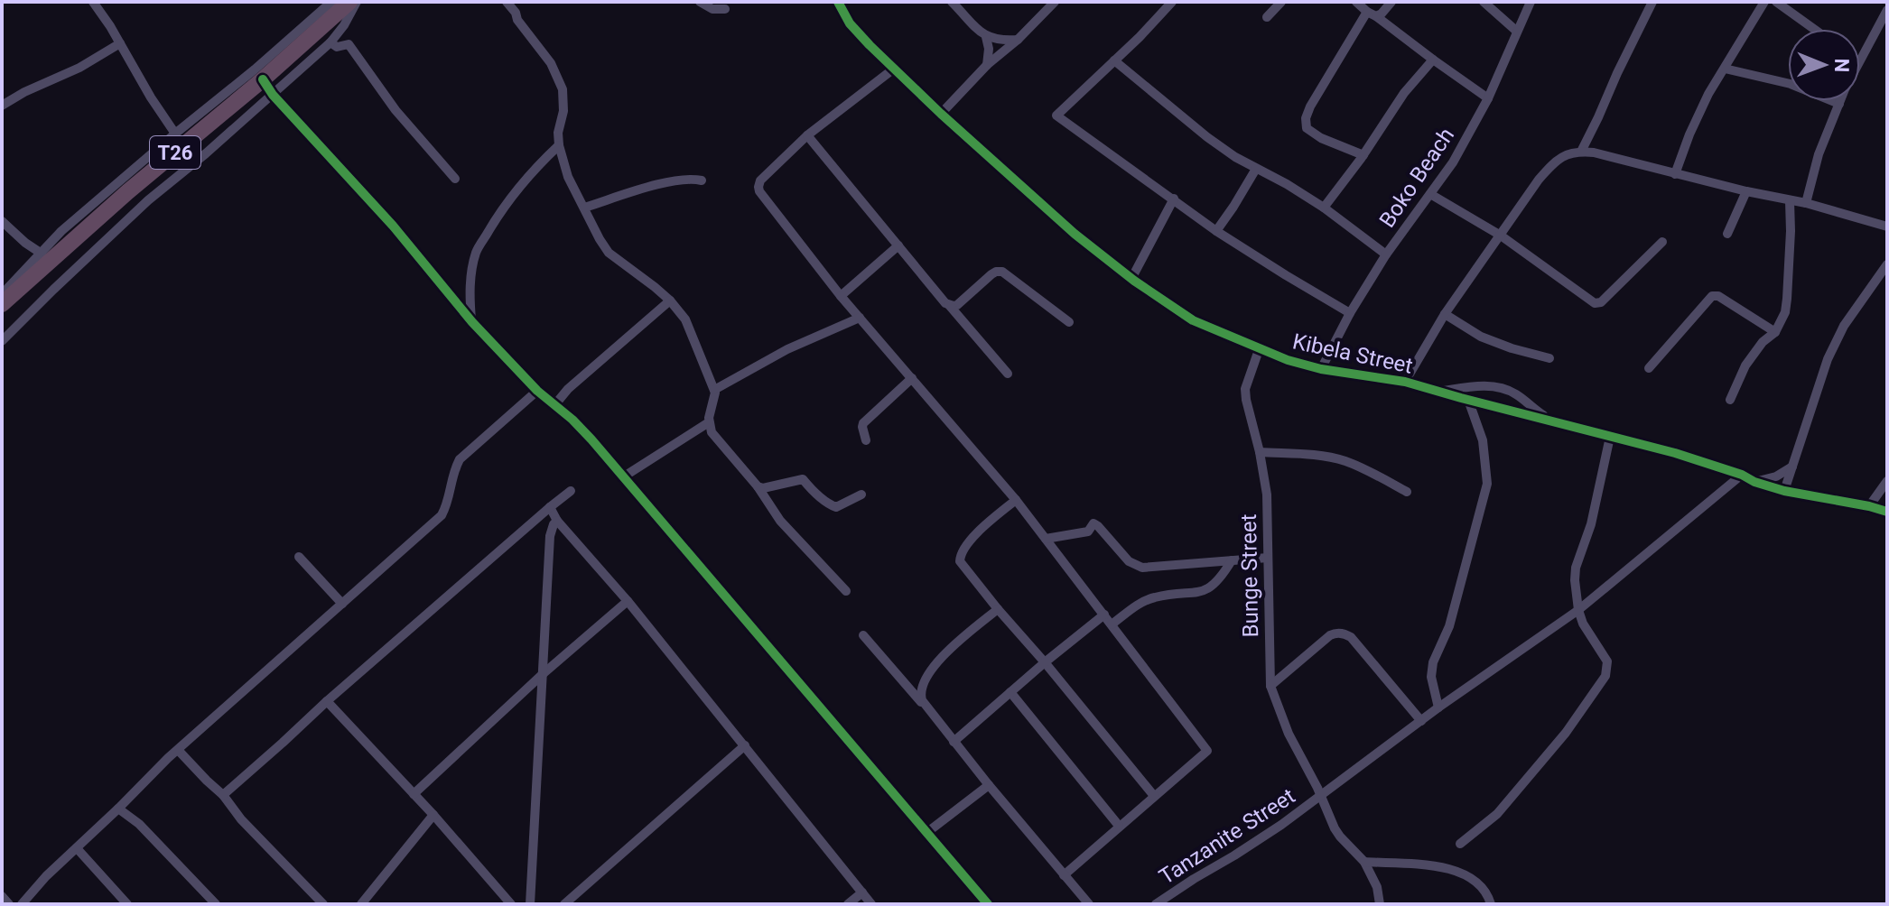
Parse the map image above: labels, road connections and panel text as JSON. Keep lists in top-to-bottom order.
{
  "streets": {
    "highway": ["T26"],
    "street": [
      "Boko Beach",
      "Kibela Street",
      "Bunge Street",
      "Tanzanite Street"
    ]
  },
  "crossings": [
    ["Boko Beach", "Kibela Street"],
    ["Kibela Street", "Bunge Street"],
    ["Bunge Street", "Tanzanite Street"]
  ],
  "north": "right"
}
